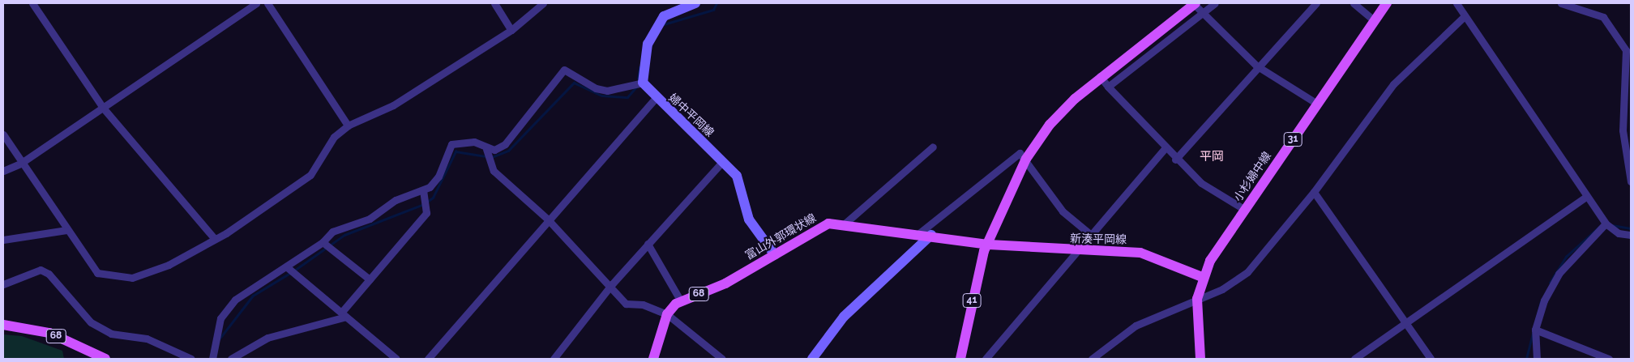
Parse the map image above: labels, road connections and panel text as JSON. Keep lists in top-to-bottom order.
{
  "streets": {
    "main road": [
      "婦中平岡線",
      "31",
      "小杉婦中線",
      "富山外郭環状線",
      "新湊平岡線",
      "68",
      "41"
    ]
  },
  "crossings": [
    ["婦中平岡線", "富山外郭環状線"],
    ["小杉婦中線", "新湊平岡線"],
    ["富山外郭環状線", "新湊平岡線"],
    ["富山外郭環状線", "41"],
    ["新湊平岡線", "41"]
  ],
  "districts": ["平岡"]
}
